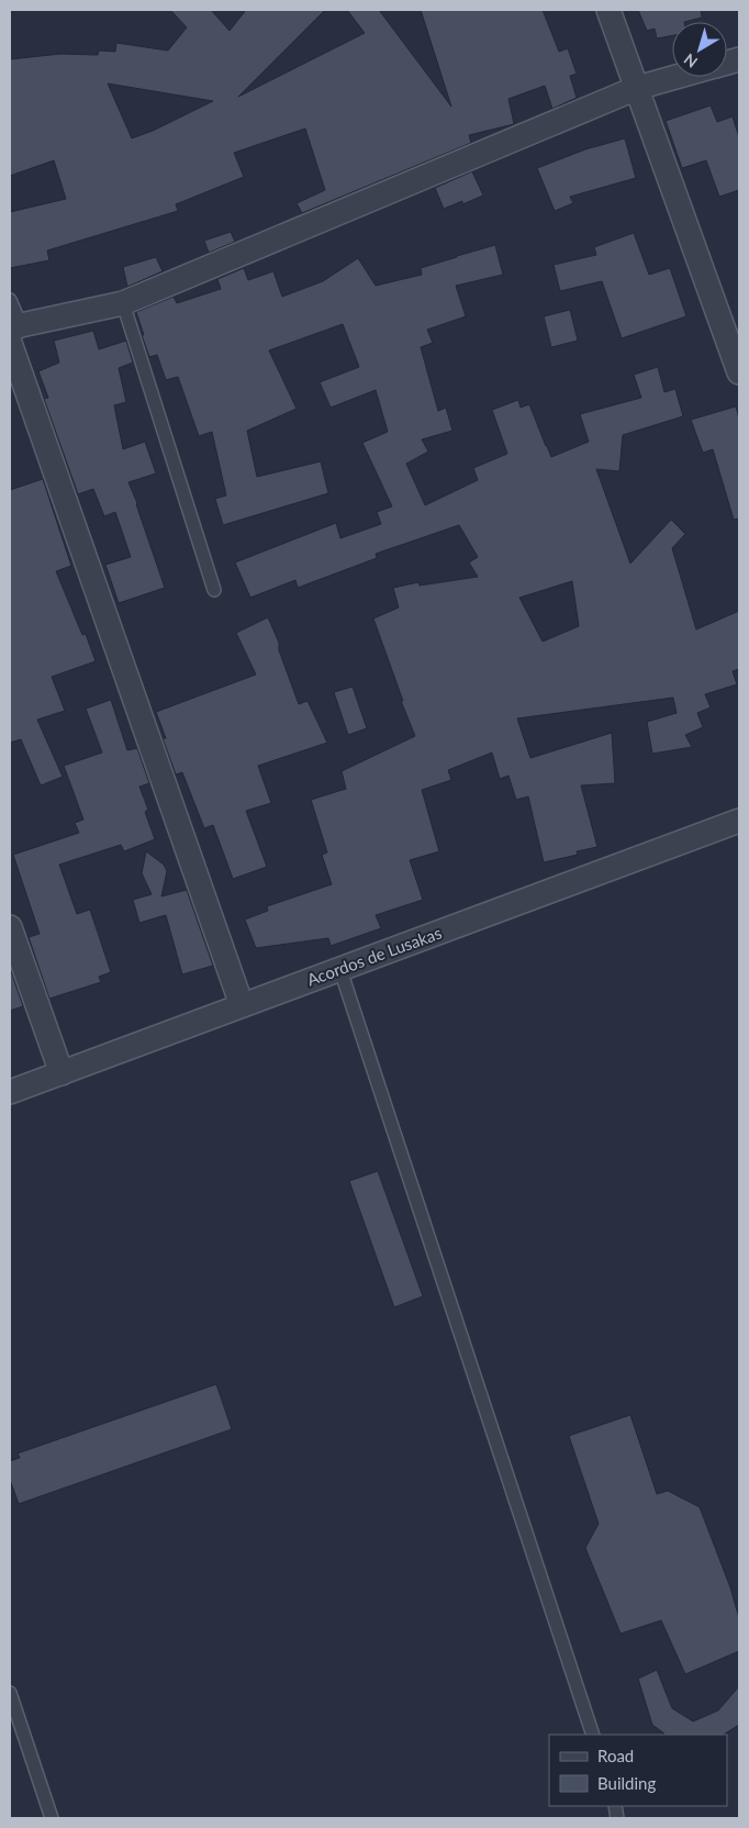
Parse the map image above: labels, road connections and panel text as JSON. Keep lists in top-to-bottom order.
{
  "streets": {
    "street": ["Acordos de Lusakas"]
  },
  "legend": ["Road", "Building"],
  "north": "bottom left"
}
